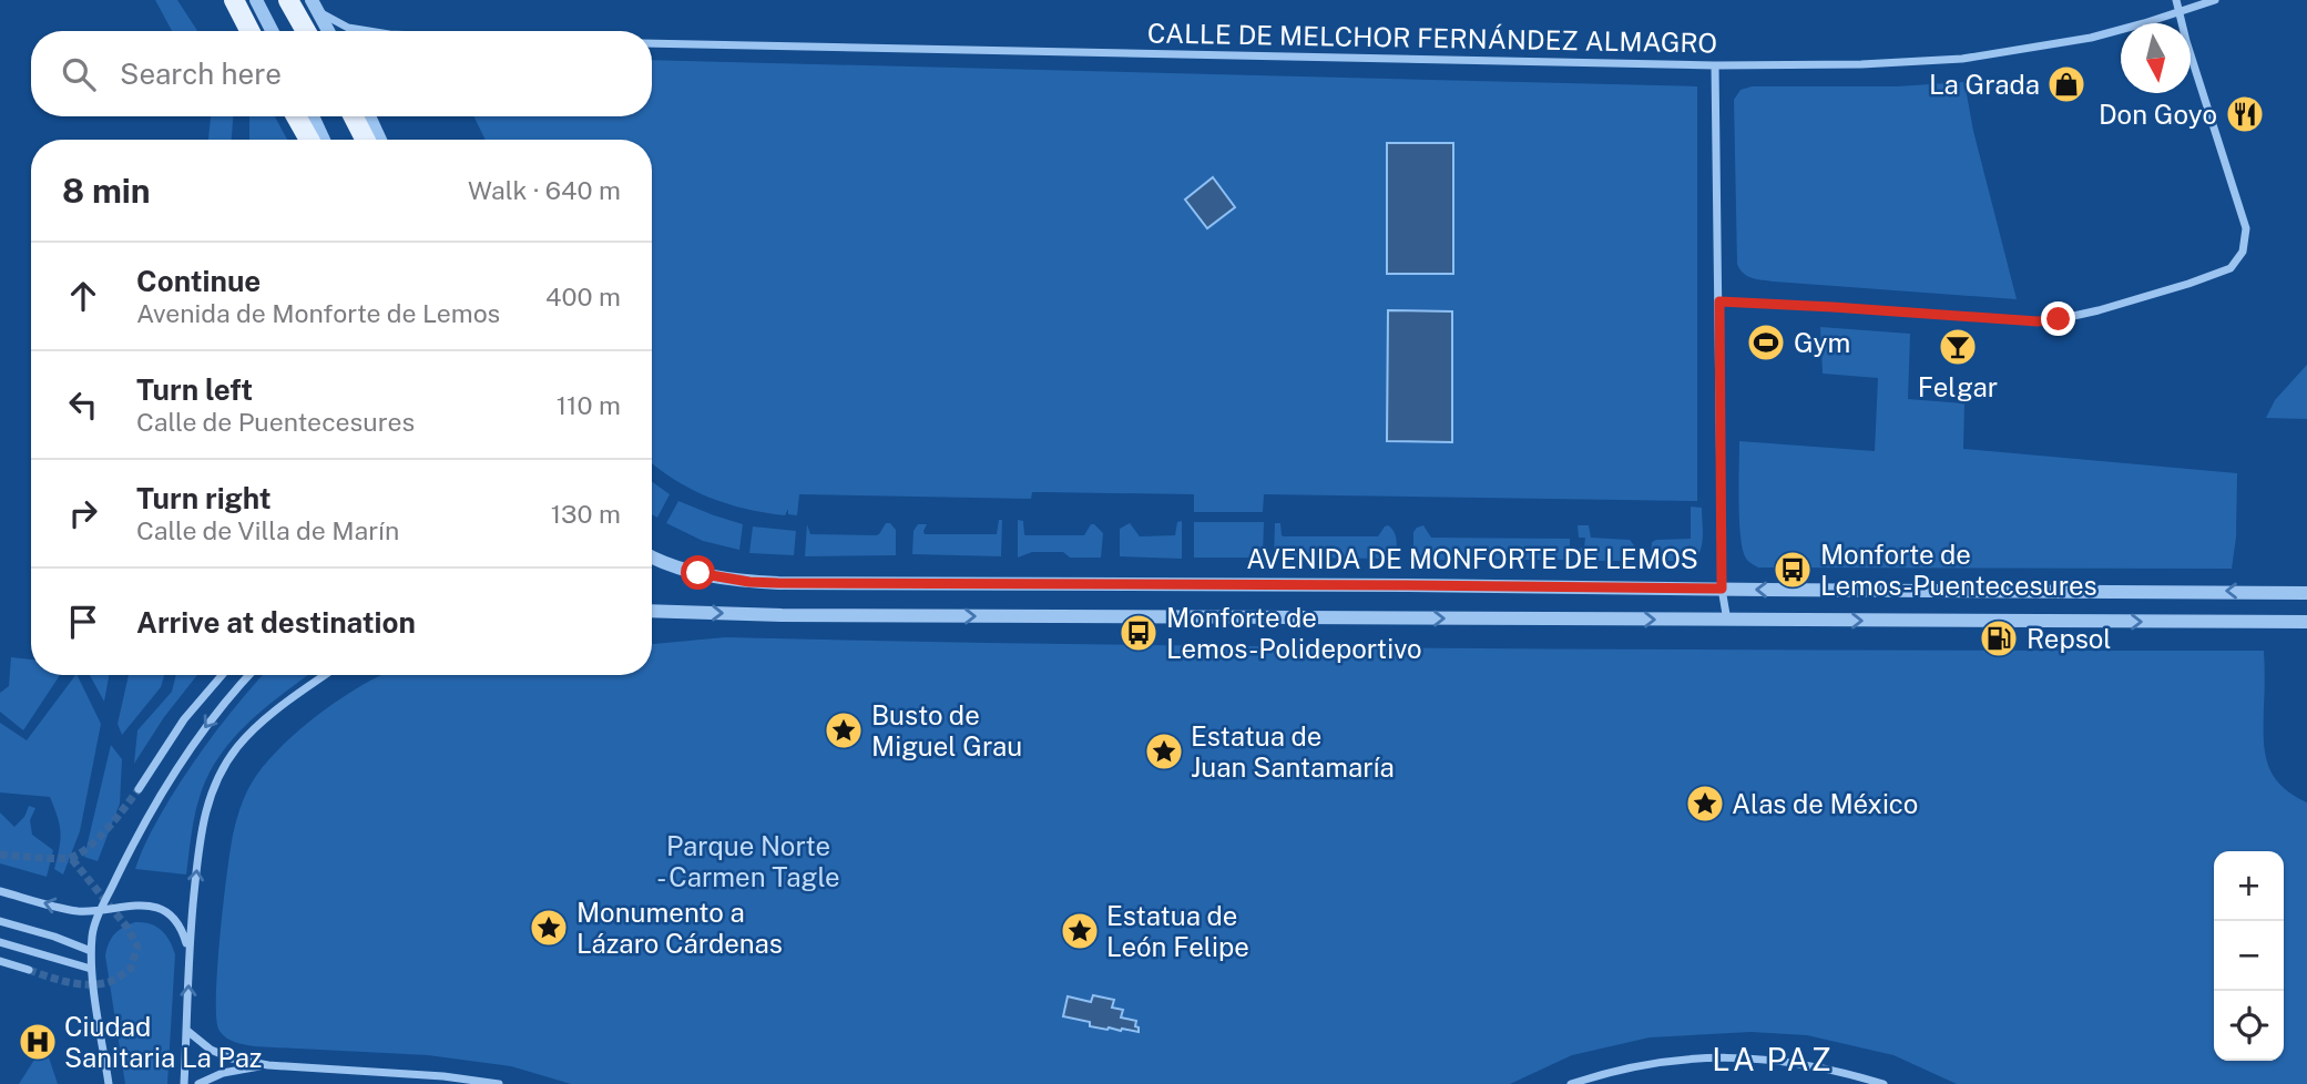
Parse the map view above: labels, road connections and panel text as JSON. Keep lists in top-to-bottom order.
{
  "streets": {
    "street": ["CALLE DE MELCHOR FERNÁNDEZ ALMAGRO", "AVENIDA DE MONFORTE DE LEMOS"]
  },
  "districts": ["LA PAZ"],
  "parks": ["Parque Norte - Carmen Tagle"],
  "places": {
    "shop": ["La Grada"],
    "restaurant": ["Don Goyo"],
    "sports": ["Gym"],
    "bar": ["Felgar"],
    "bus stop": ["Monforte de Lemos-Puentecesures", "Monforte de Lemos-Polideportivo"],
    "fuel station": ["Repsol"],
    "place": [
      "Busto de Miguel Grau",
      "Estatua de Juan Santamaría",
      "Alas de México",
      "Monumento a Lázaro Cárdenas",
      "Estatua de León Felipe"
    ],
    "hospital": ["Ciudad Sanitaria La Paz"]
  },
  "north": "bottom",
  "page": {
    "search": "Search here",
    "heading": ["8 min", "Walk · 640 m"],
    "list": [
      ["Continue", "Avenida de Monforte de Lemos", "400 m"],
      ["Turn left", "Calle de Puentecesures", "110 m"],
      ["Turn right", "Calle de Villa de Marín", "130 m"],
      "Arrive at destination"
    ],
    "map_buttons": ["+", "−"]
  }
}
